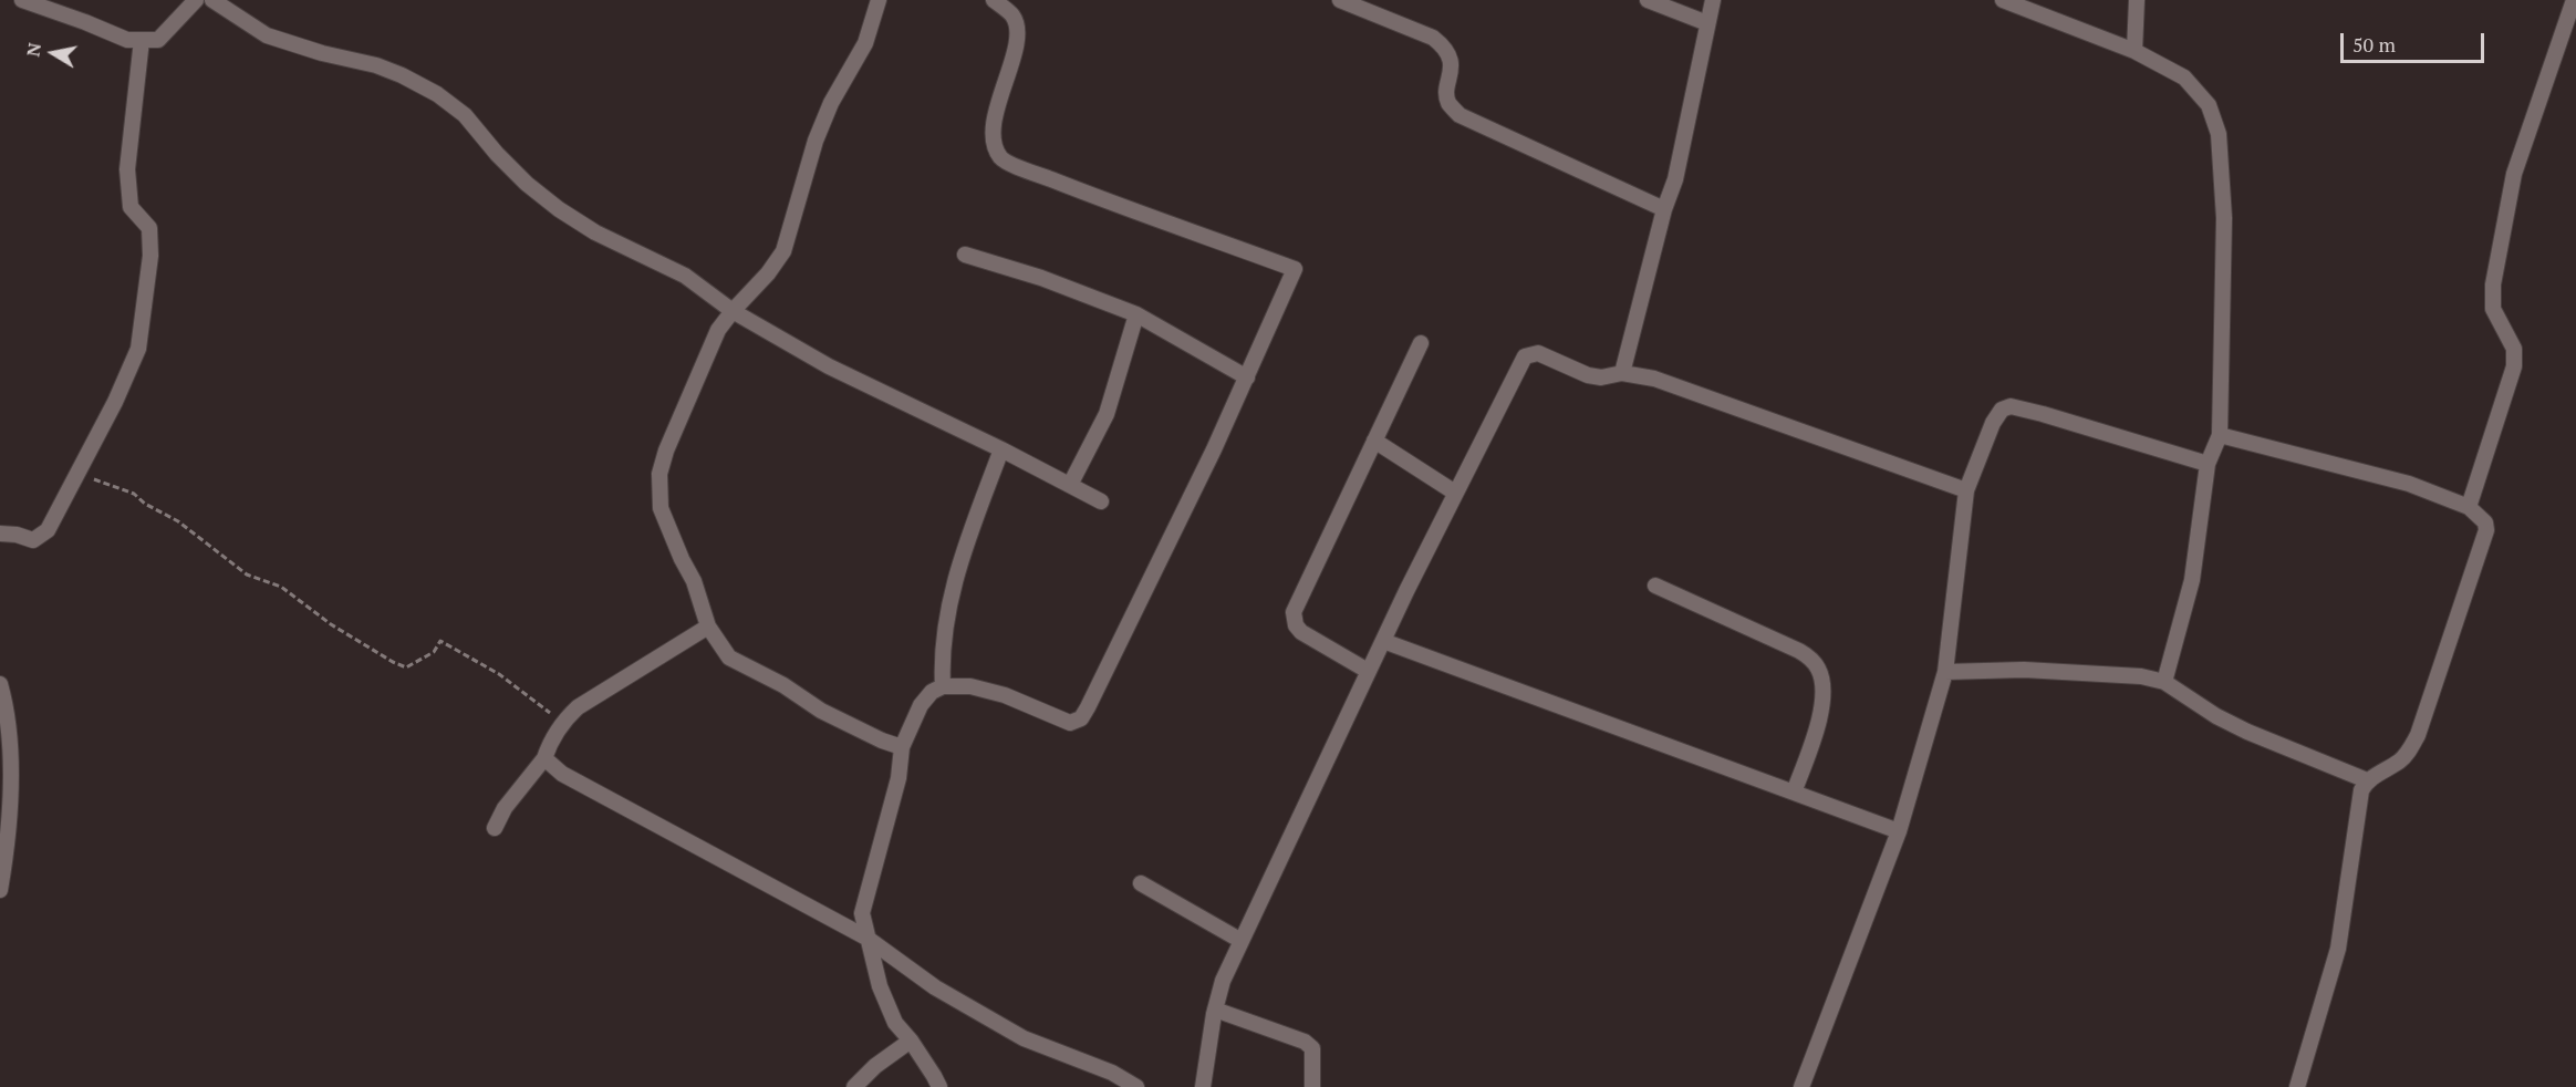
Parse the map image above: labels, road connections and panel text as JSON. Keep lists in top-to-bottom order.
{
  "scale_bar": "50 m",
  "north": "left"
}
